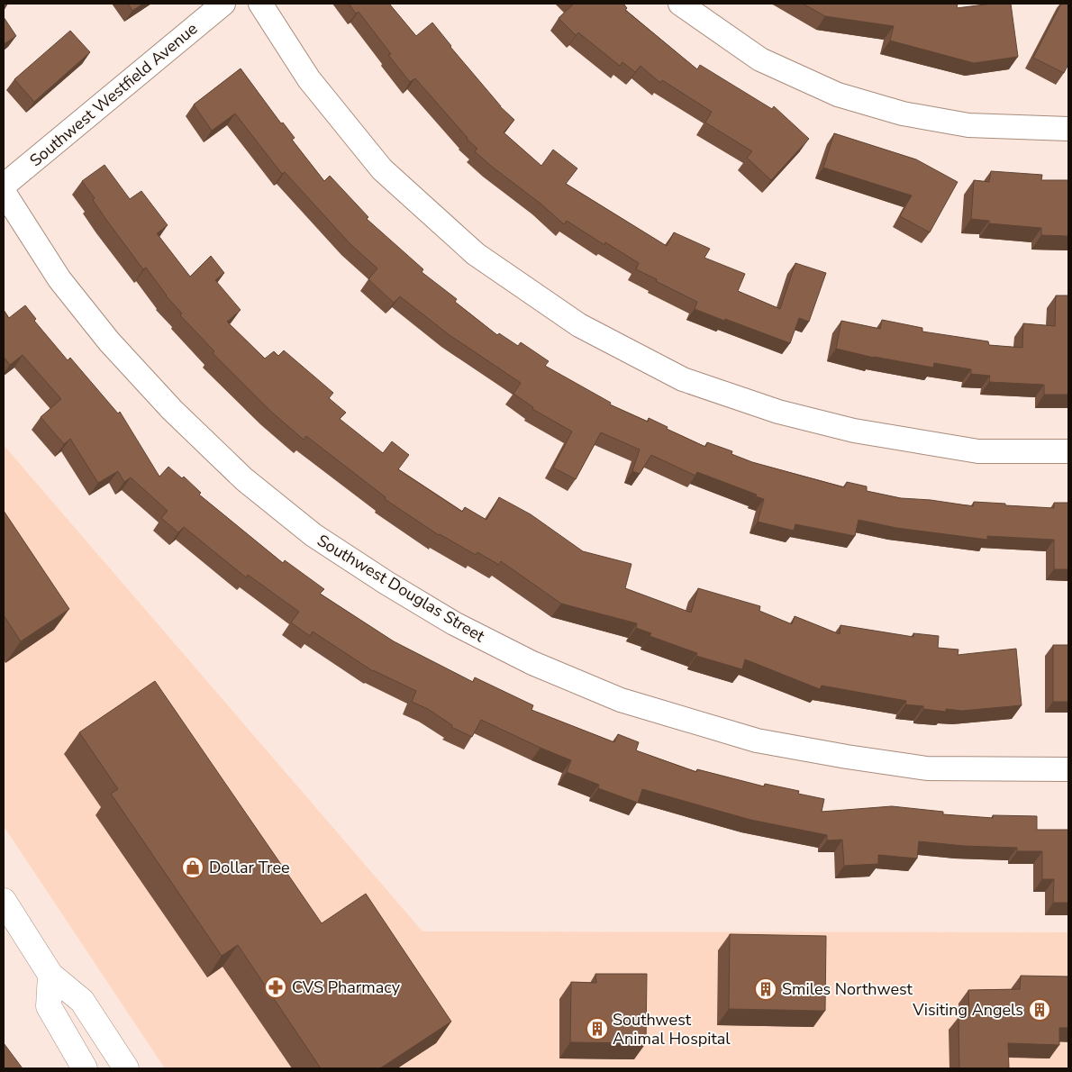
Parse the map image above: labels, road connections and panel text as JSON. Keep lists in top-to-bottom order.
{
  "streets": {
    "street": ["Southwest Westfield Avenue", "Southwest Douglas Street"]
  },
  "places": {
    "shop": ["Dollar Tree"],
    "pharmacy": ["CVS Pharmacy"],
    "building": ["Smiles Northwest", "Visiting Angels", "Southwest Animal Hospital"]
  }
}
